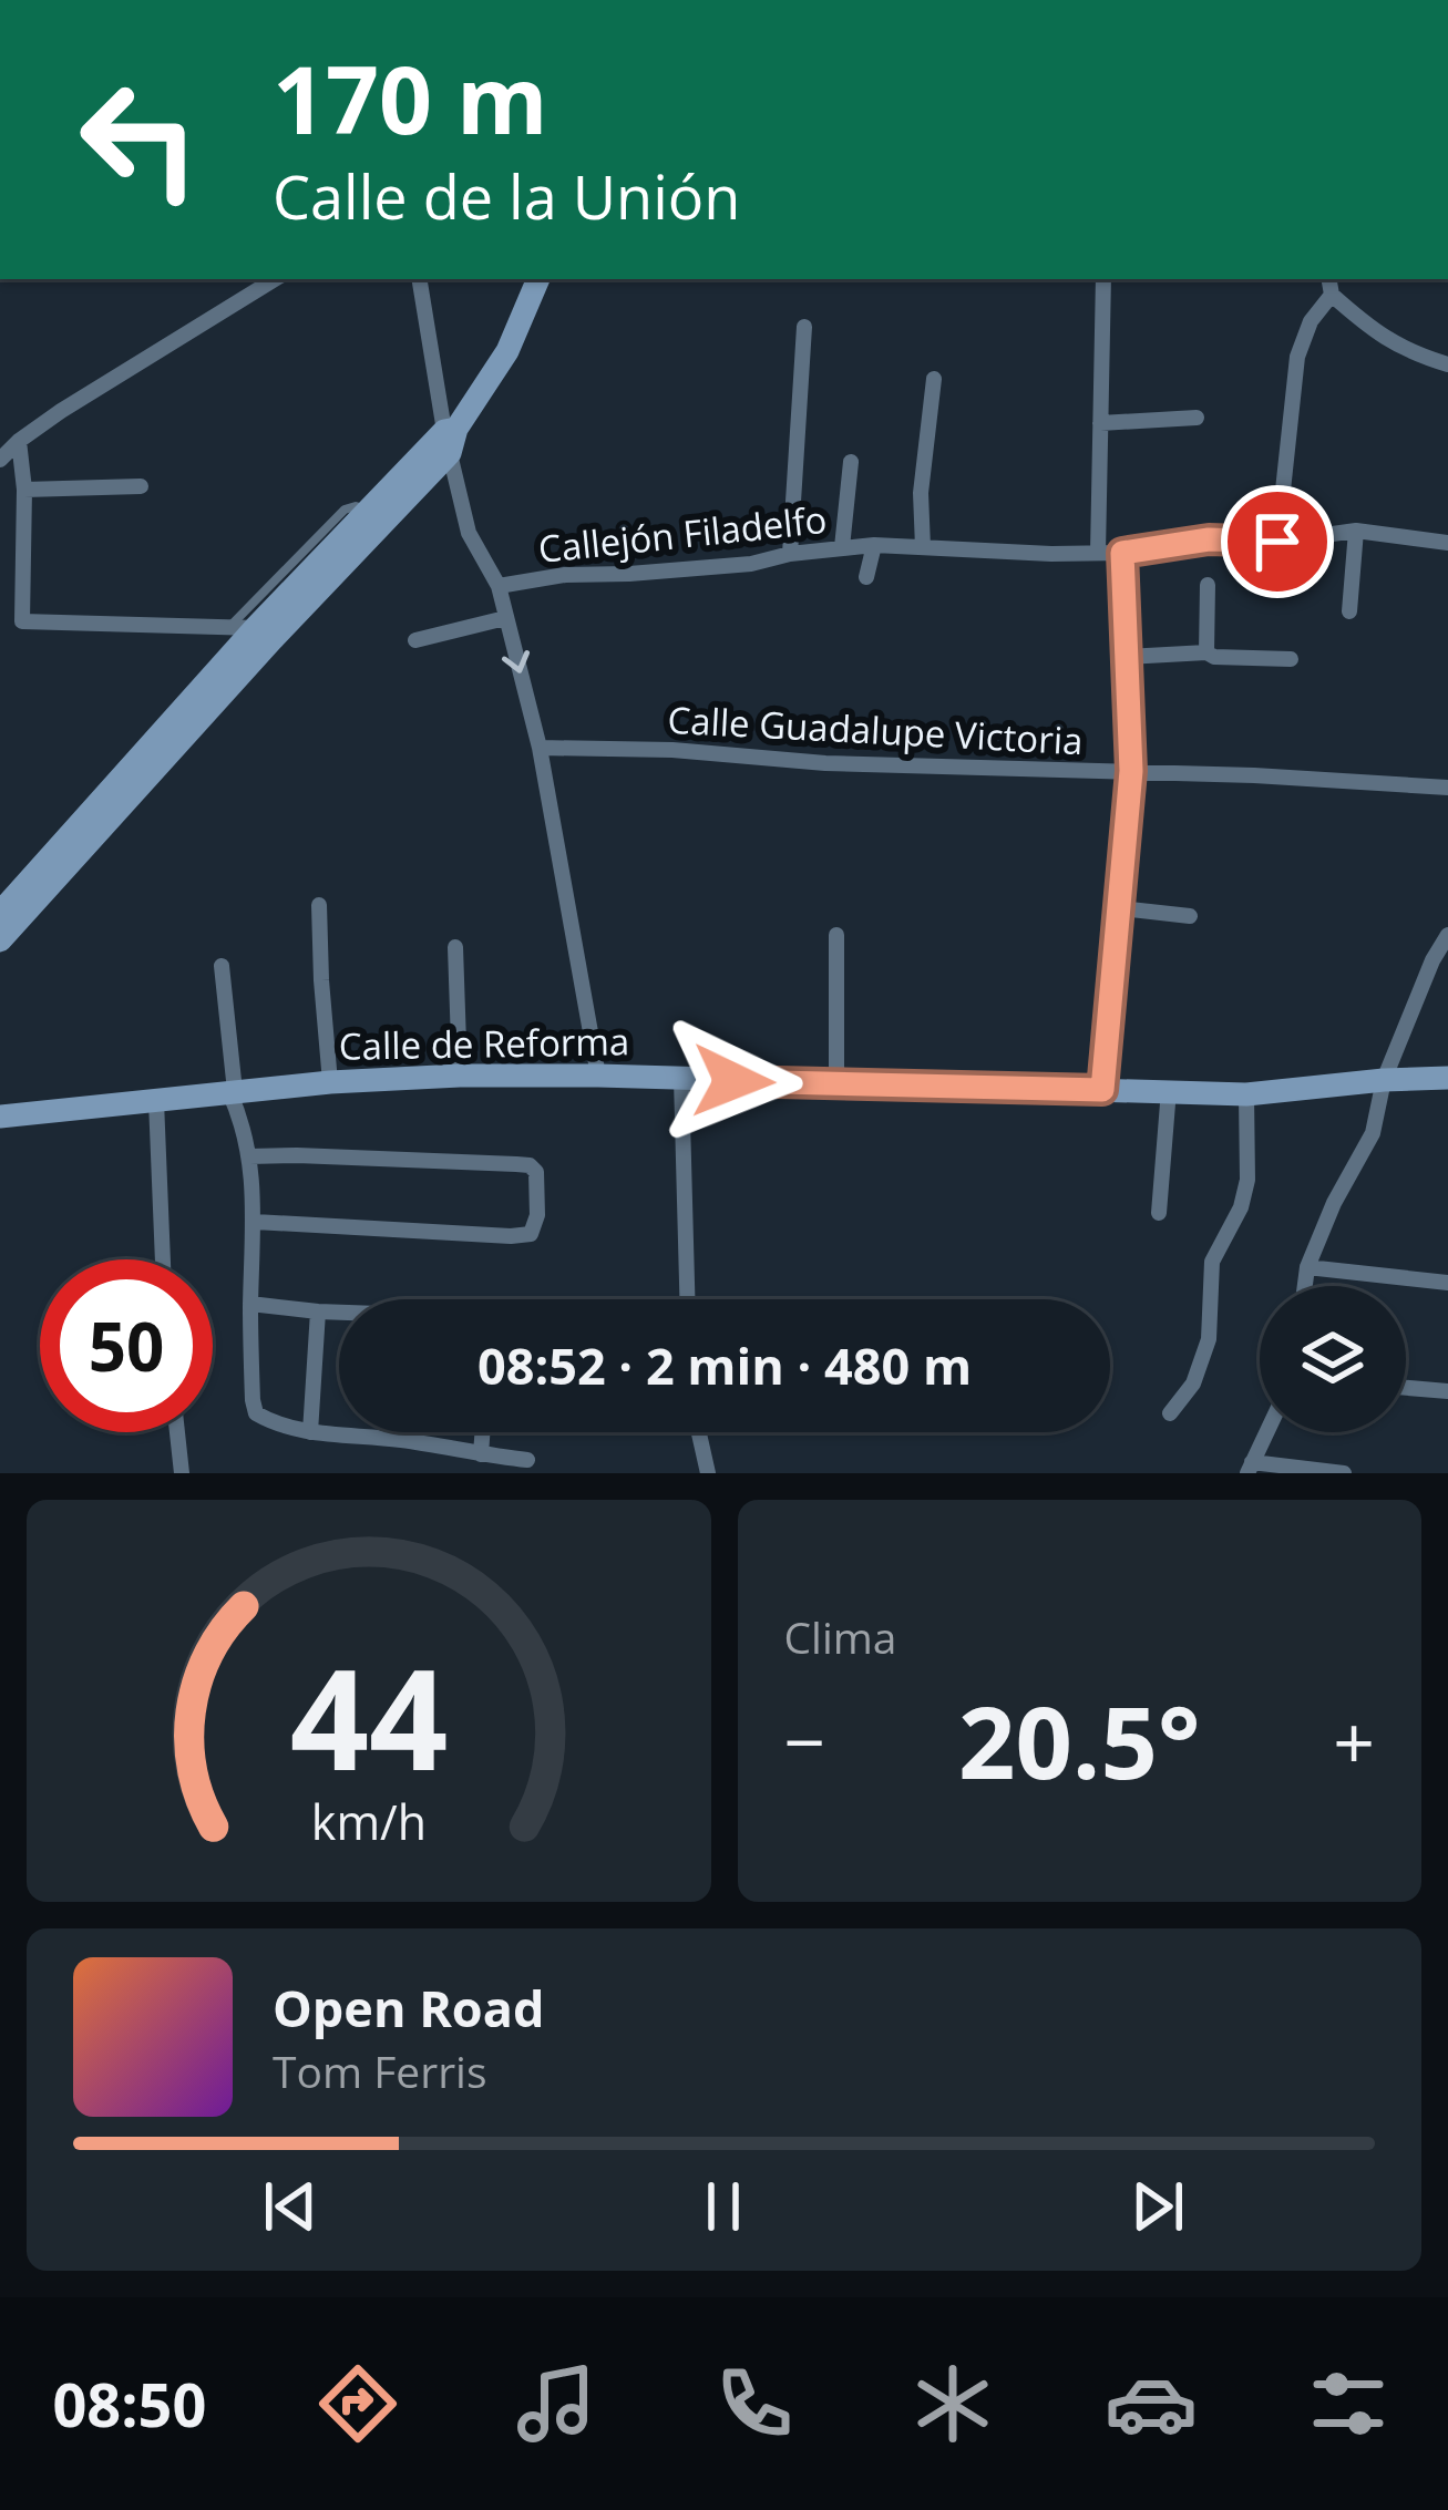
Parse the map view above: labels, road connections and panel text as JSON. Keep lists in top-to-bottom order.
{
  "streets": {
    "street": ["Callejón Filadelfo", "Calle Guadalupe Victoria", "Calle de Reforma"]
  },
  "page": {
    "turn": ["170 m", "Calle de la Unión"],
    "limit": "50",
    "trip": "08:52 · 2 min · 480 m",
    "tile": "Clima",
    "heat": ["−", "20.5°", "+"],
    "song": ["Open Road", "Tom Ferris"],
    "tabs": "08:50",
    "gauge": ["44", "km/h"]
  }
}
